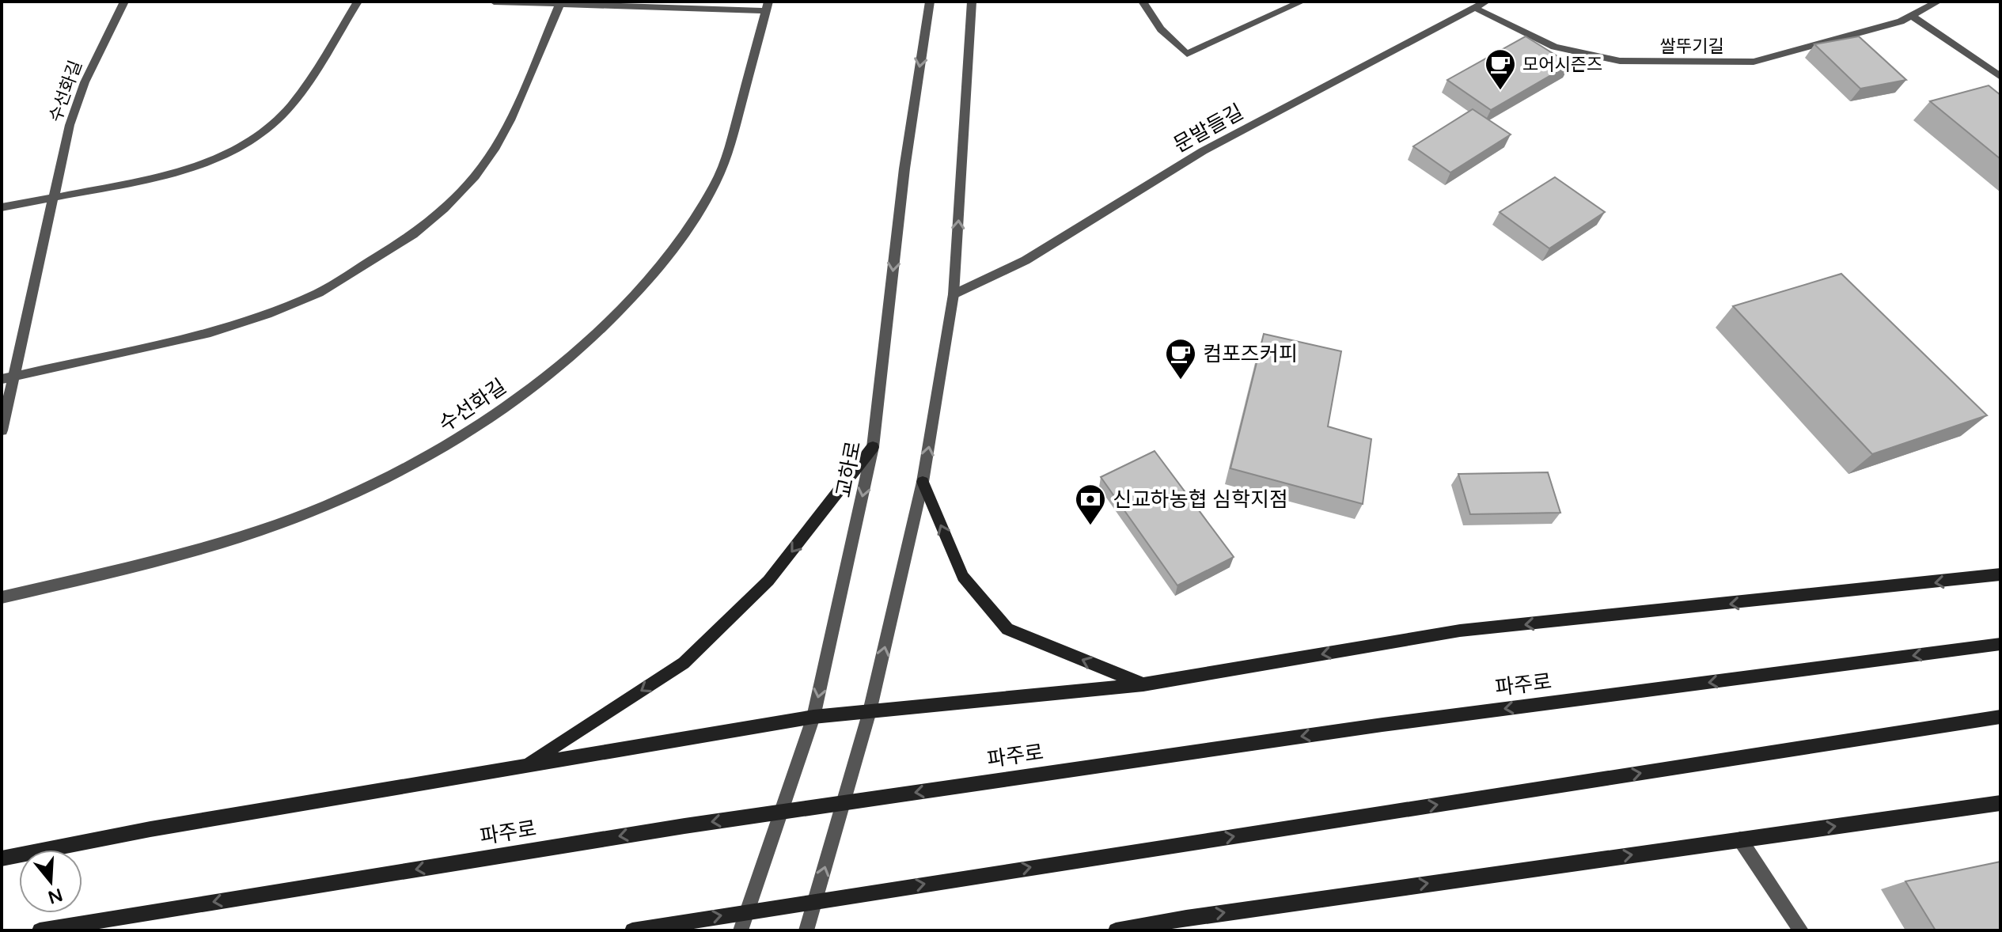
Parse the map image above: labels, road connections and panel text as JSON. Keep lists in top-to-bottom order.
{
  "streets": {
    "main road": ["파주로"],
    "street": [
      "쌀뚜기길",
      "수선화길",
      "문발들길",
      "교하로"
    ]
  },
  "crossings": [
    ["쌀뚜기길", "문발들길"]
  ],
  "places": {
    "cafe": ["모어시즌즈", "컴포즈커피"],
    "bank": ["신교하농협 심학지점"]
  },
  "north": "bottom"
}
